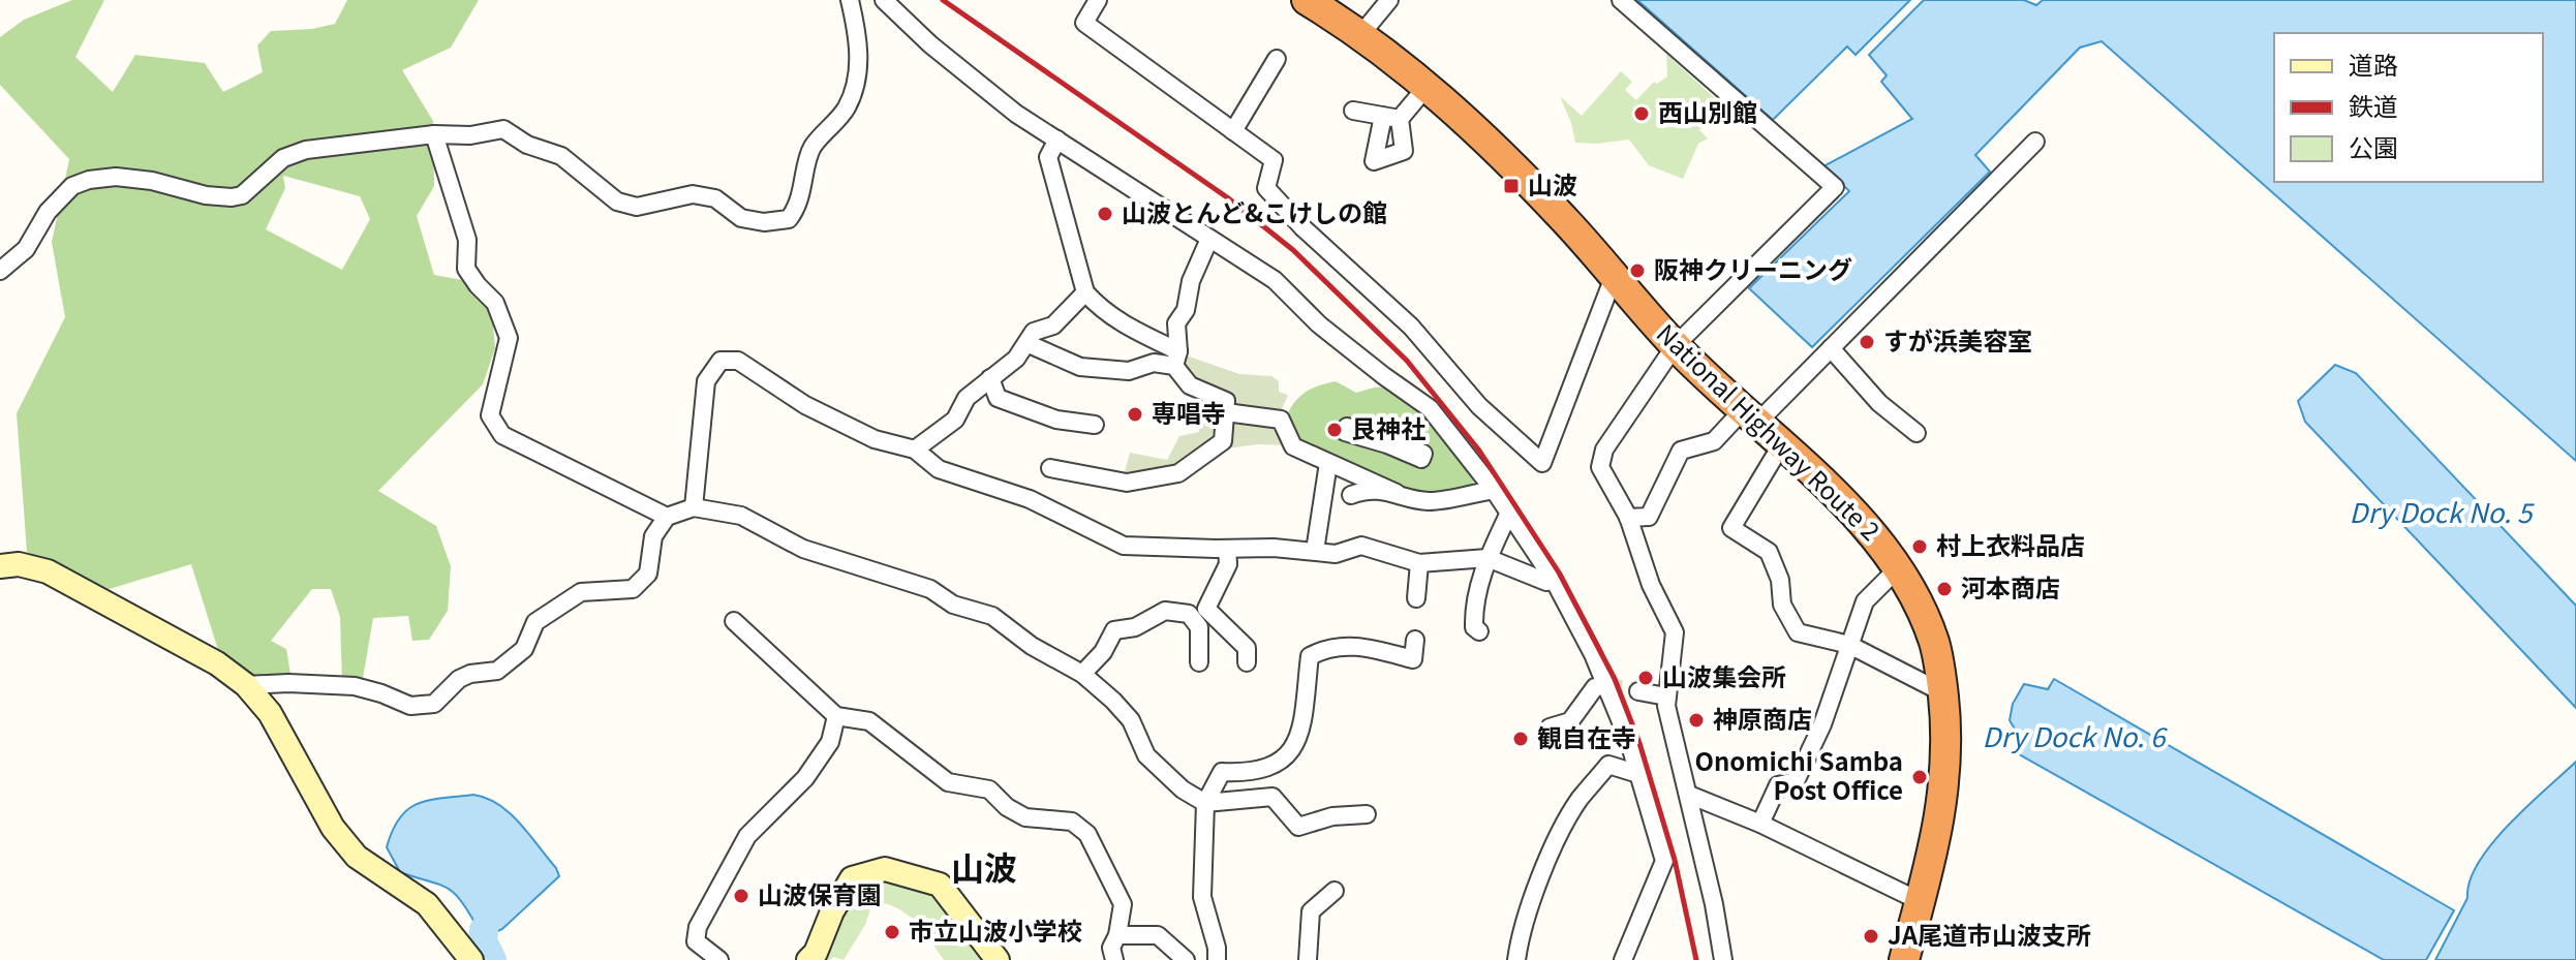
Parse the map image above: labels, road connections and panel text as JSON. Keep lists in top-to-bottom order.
{
  "streets": {
    "highway": ["National Highway Route 2"]
  },
  "districts": ["山波"],
  "water": ["Dry Dock No. 5", "Dry Dock No. 6"],
  "places": {
    "other": [
      "西山別館",
      "山波とんど&こけしの館",
      "阪神クリーニング",
      "すが浜美容室",
      "専唱寺",
      "艮神社",
      "村上衣料品店",
      "河本商店",
      "山波集会所",
      "神原商店",
      "観自在寺",
      "Onomichi Samba Post Office",
      "山波保育園",
      "市立山波小学校",
      "JA尾道市山波支所"
    ],
    "transit": ["山波"]
  },
  "legend": ["道路", "鉄道", "公園"]
}
